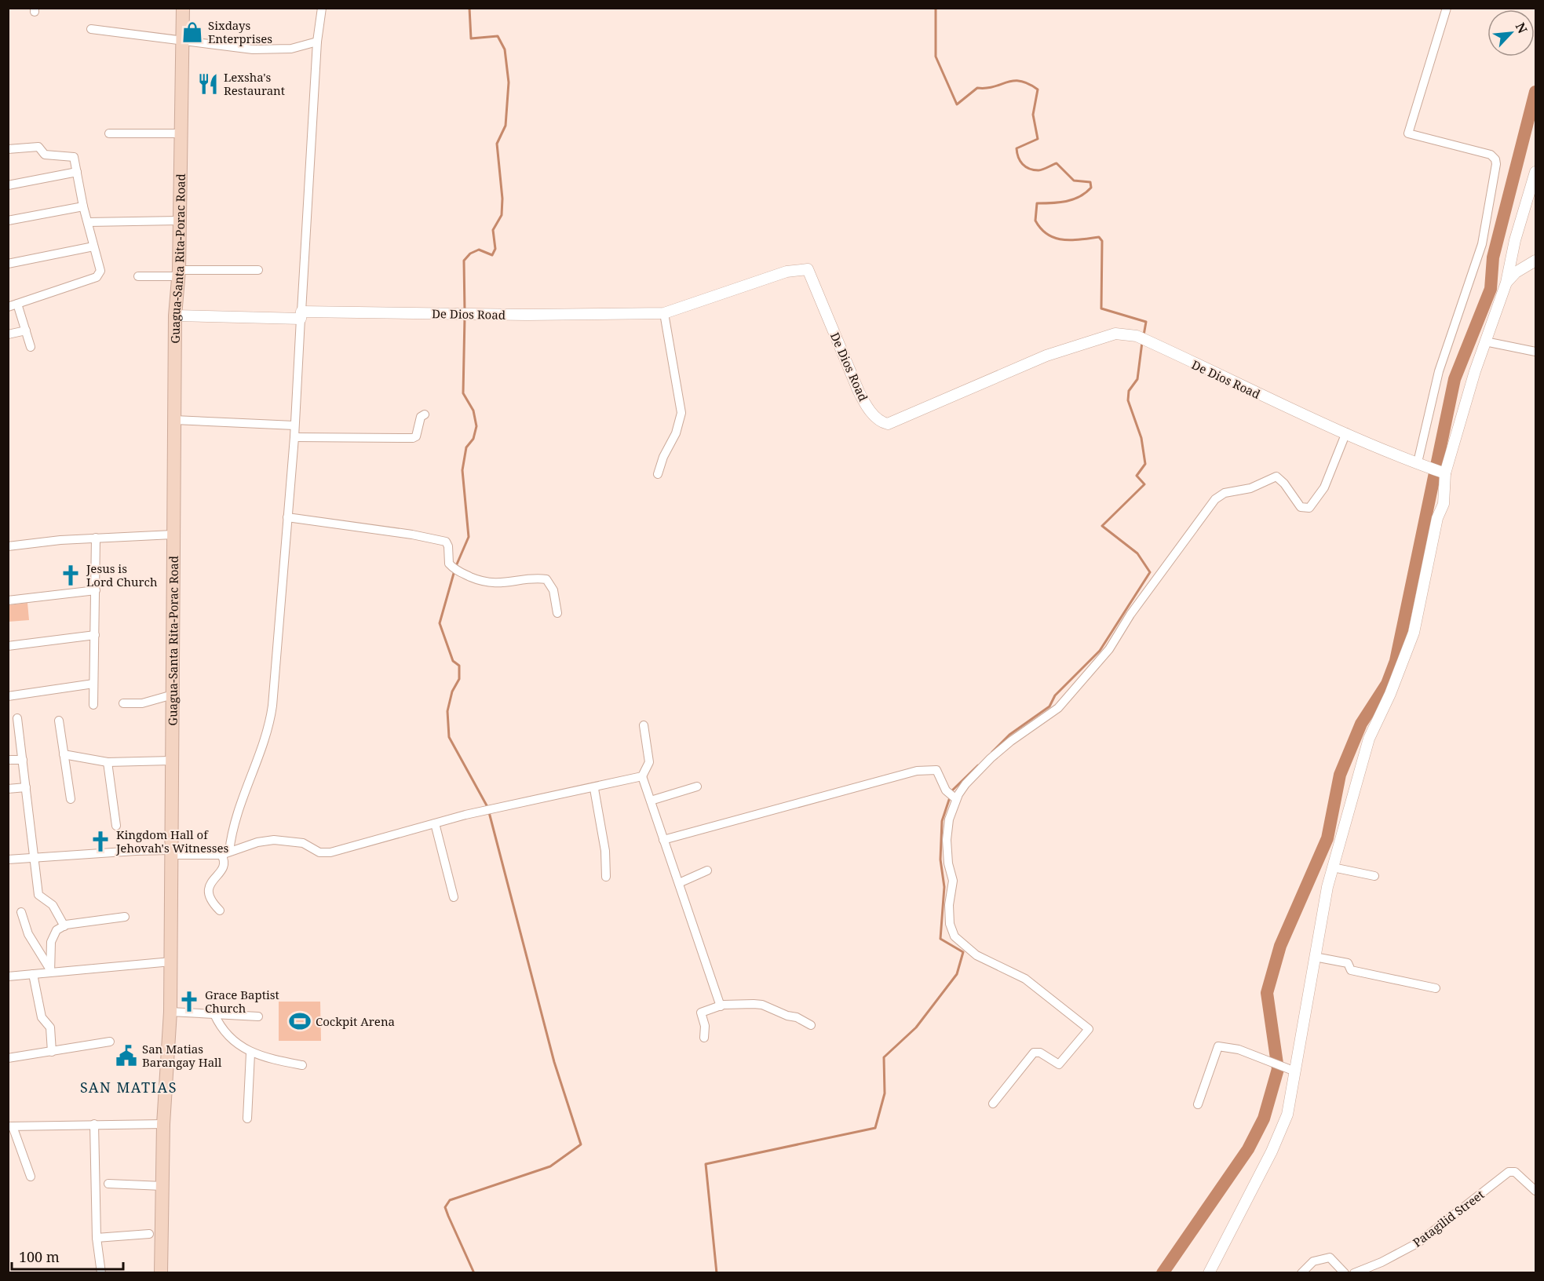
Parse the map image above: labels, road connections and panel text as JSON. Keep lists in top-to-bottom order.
{
  "streets": {
    "main road": ["Guagua-Santa Rita-Porac Road"],
    "street": ["De Dios Road", "Patagilid Street"]
  },
  "crossings": [
    ["Guagua-Santa Rita-Porac Road", "De Dios Road"]
  ],
  "districts": ["SAN MATIAS"],
  "places": {
    "shop": ["Sixdays Enterprises"],
    "restaurant": ["Lexsha's Restaurant"],
    "church": ["Jesus is Lord Church", "Kingdom Hall of Jehovah's Witnesses", "Grace Baptist Church"],
    "sports": ["Cockpit Arena"],
    "public building": ["San Matias Barangay Hall"]
  },
  "scale_bar": "100 m",
  "north": "top right"
}
